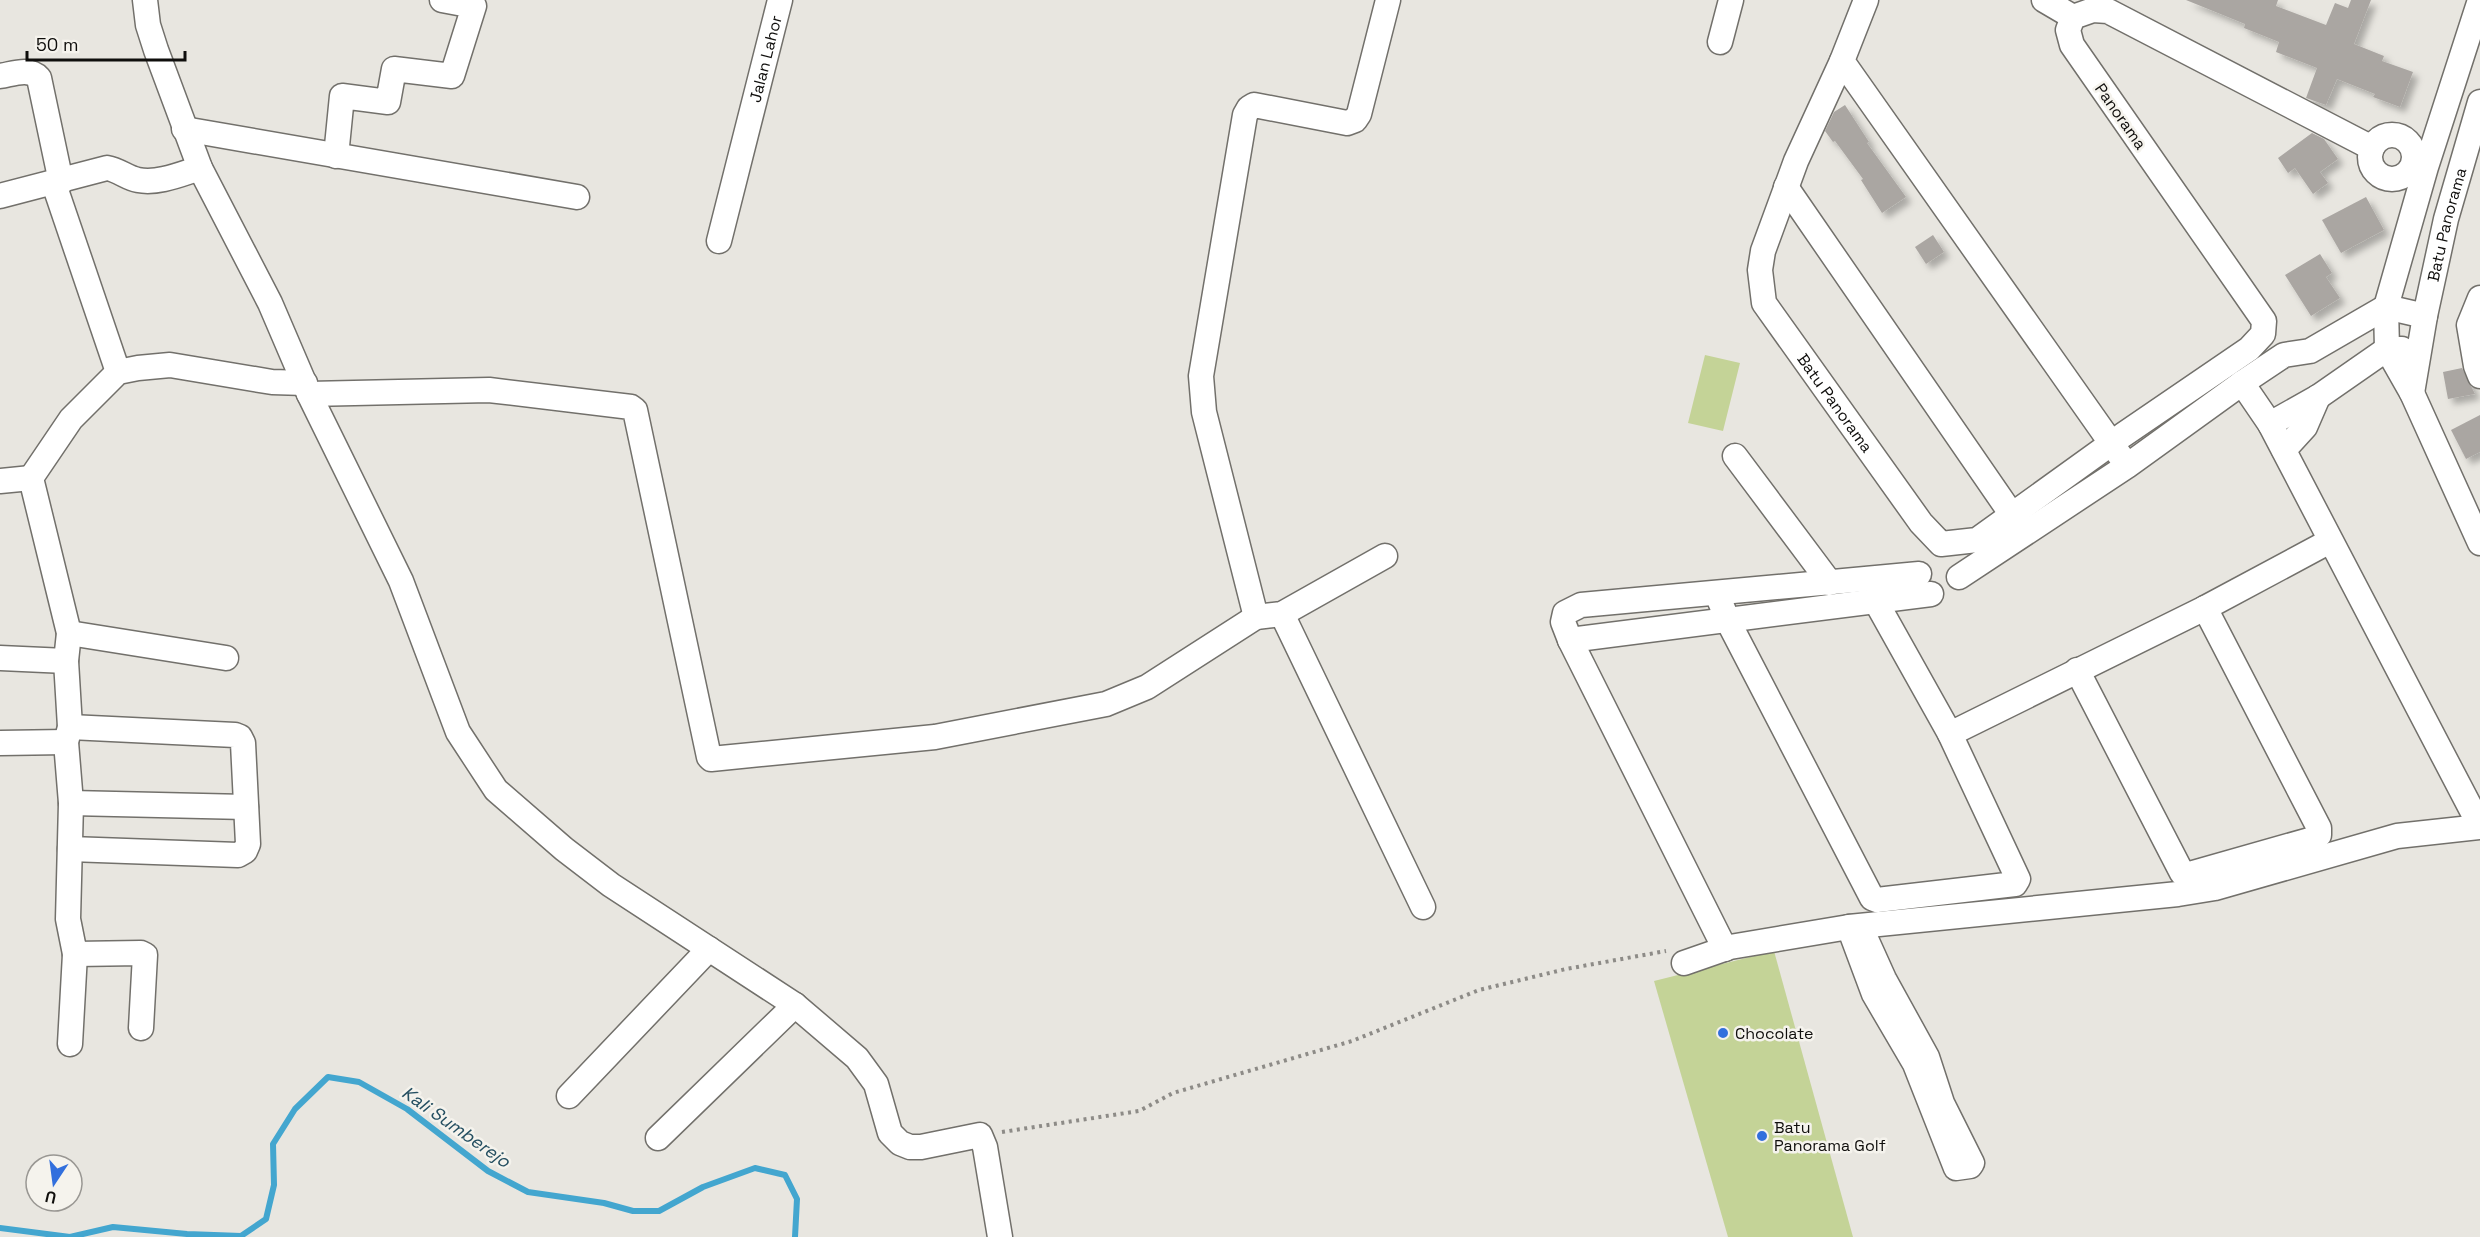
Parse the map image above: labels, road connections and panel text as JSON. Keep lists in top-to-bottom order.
{
  "streets": {
    "street": ["Jalan Lahor", "Panorama", "Batu Panorama"]
  },
  "water": ["Kali Sumberejo"],
  "places": ["Chocolate", "Batu Panorama Golf"],
  "scale_bar": "50 m",
  "north": "bottom"
}
